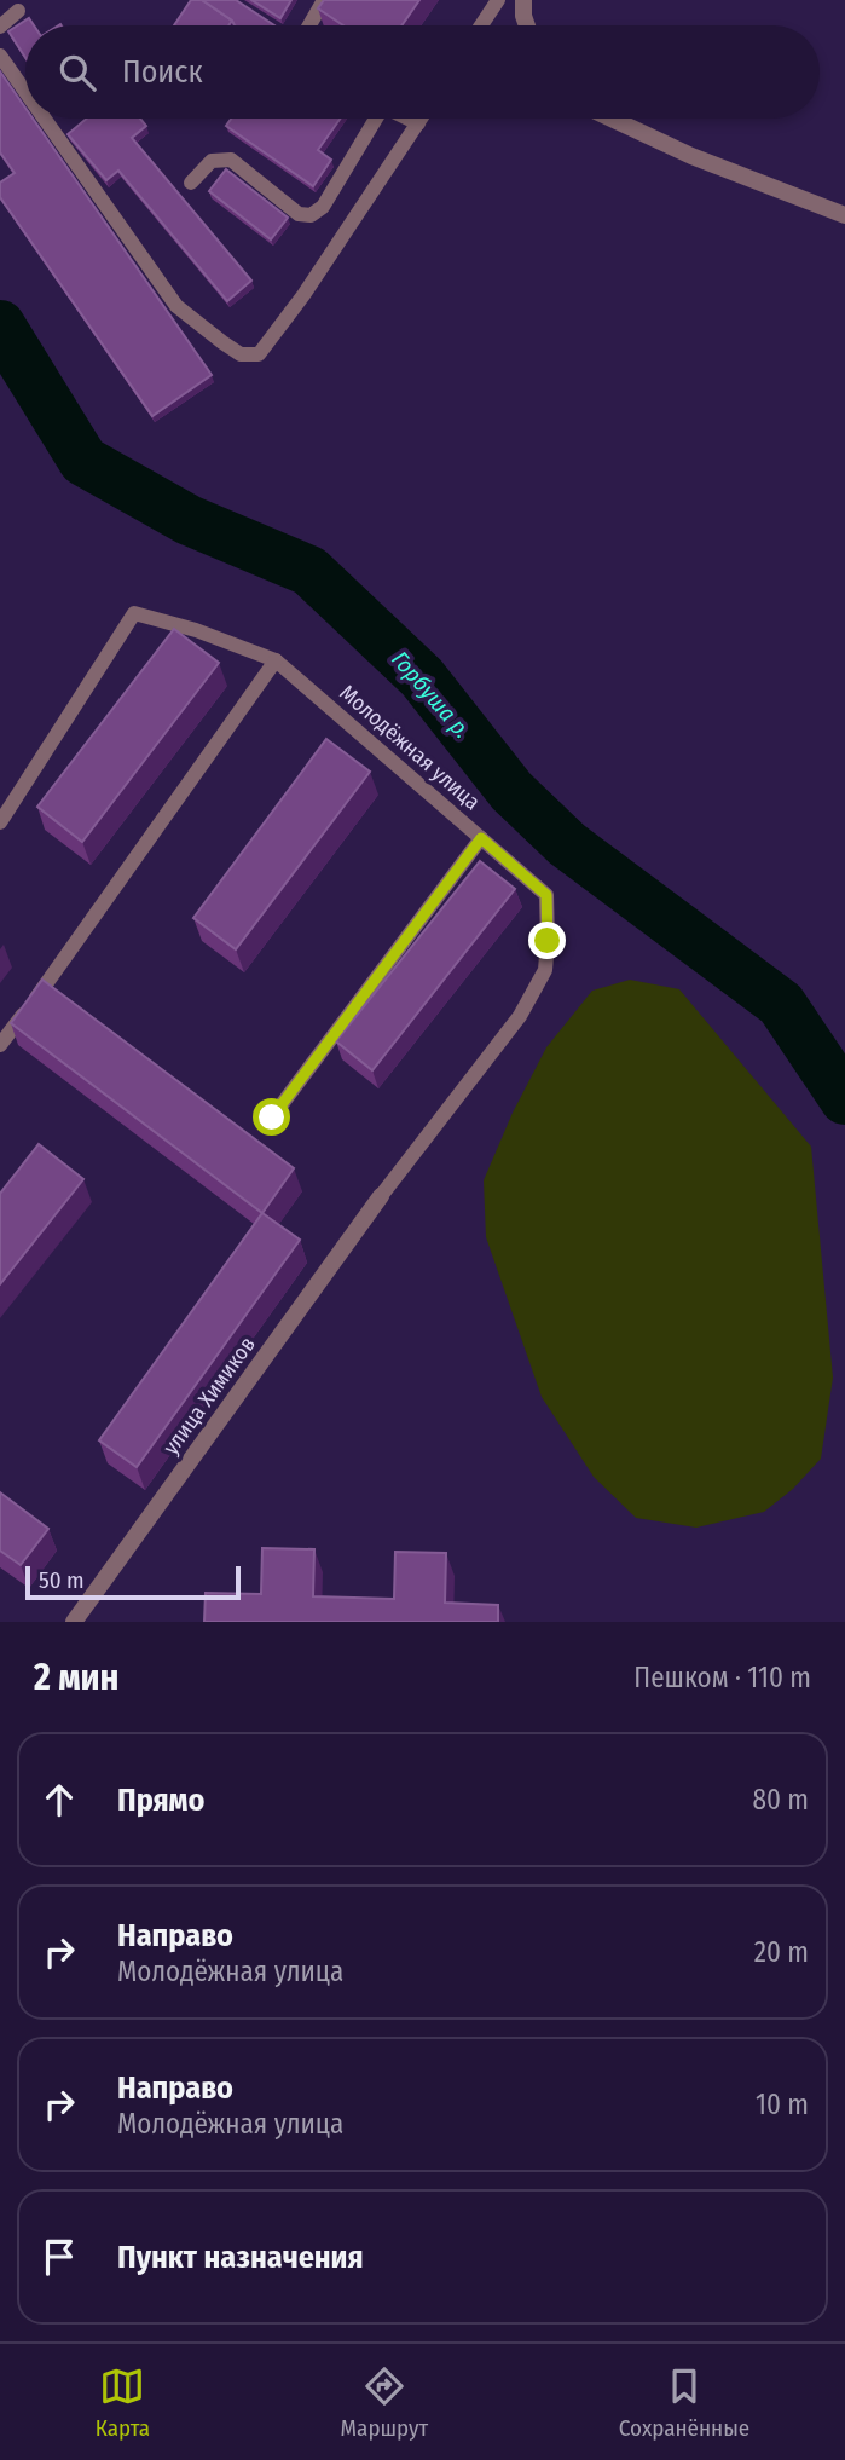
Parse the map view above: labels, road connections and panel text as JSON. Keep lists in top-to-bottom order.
{
  "streets": {
    "street": ["улица Химиков"],
    "lane": ["Молодёжная улица"]
  },
  "crossings": [
    ["Молодёжная улица", "улица Химиков"]
  ],
  "water": ["Горбуша р."],
  "scale_bar": "50 m",
  "page": {
    "search": "Поиск",
    "scale": "50 m",
    "heading": ["2 мин", "Пешком · 110 m"],
    "list": [
      ["Прямо", "80 m"],
      ["Направо", "Молодёжная улица", "20 m"],
      ["Направо", "Молодёжная улица", "10 m"],
      "Пункт назначения"
    ],
    "nav": ["Карта", "Маршрут", "Сохранённые"]
  }
}
